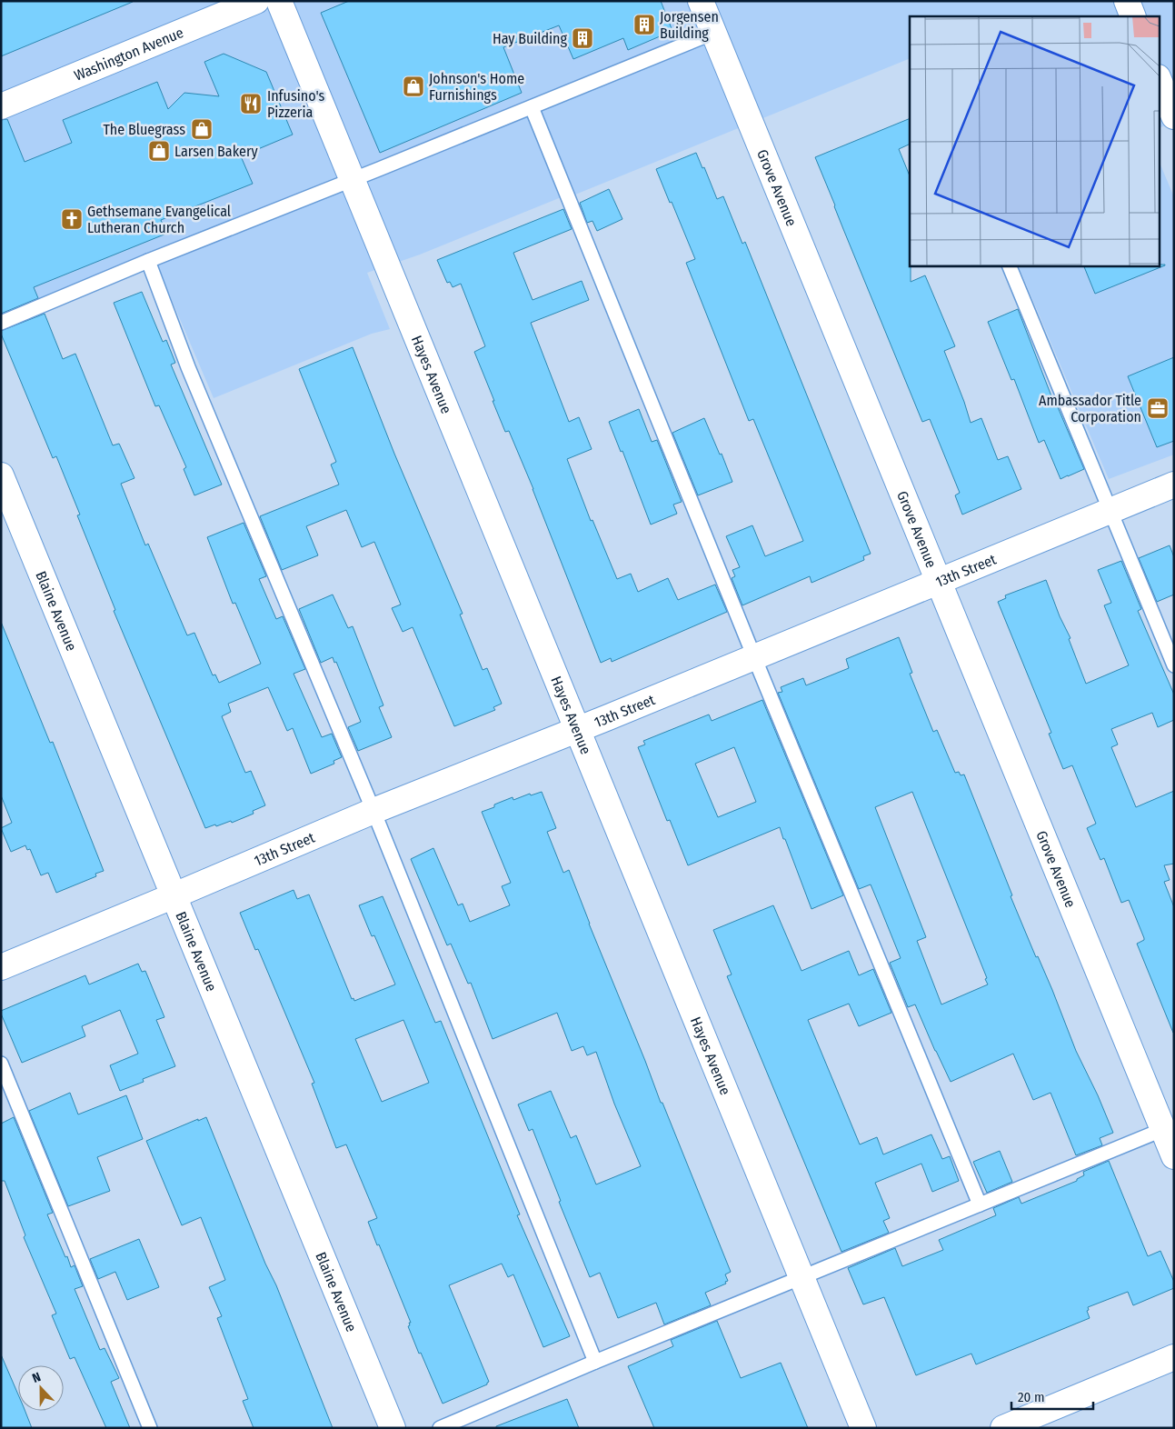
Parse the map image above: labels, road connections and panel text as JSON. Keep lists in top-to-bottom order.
{
  "streets": {
    "street": [
      "Washington Avenue",
      "Grove Avenue",
      "Hayes Avenue",
      "13th Street",
      "Blaine Avenue"
    ]
  },
  "crossings": [
    ["Grove Avenue", "13th Street"],
    ["Hayes Avenue", "13th Street"],
    ["13th Street", "Blaine Avenue"]
  ],
  "places": {
    "building": ["Jorgensen Building", "Hay Building"],
    "shop": ["Johnson's Home Furnishings", "The Bluegrass", "Larsen Bakery"],
    "restaurant": ["Infusino's Pizzeria"],
    "church": ["Gethsemane Evangelical Lutheran Church"],
    "office": ["Ambassador Title Corporation"]
  },
  "scale_bar": "20 m",
  "north": "top"
}
